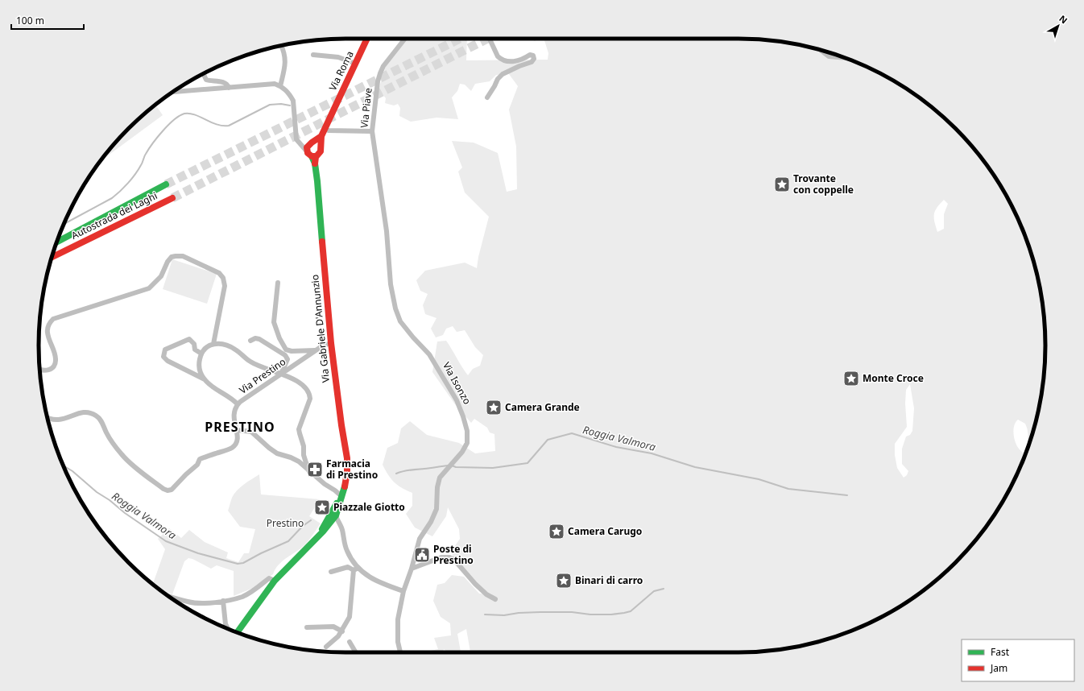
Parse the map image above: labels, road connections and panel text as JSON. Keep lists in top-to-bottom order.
{
  "streets": {
    "main road": ["Via Roma", "Autostrada dei Laghi", "Via Gabriele D'Annunzio"],
    "street": ["Via Piave", "Via Prestino", "Via Isonzo"]
  },
  "crossings": [
    ["Via Piave", "Via Isonzo"],
    ["Via Gabriele D'Annunzio", "Via Prestino"]
  ],
  "districts": ["PRESTINO"],
  "water": ["Roggia Valmora"],
  "parks": ["Prestino"],
  "places": {
    "place": [
      "Trovante con coppelle",
      "Monte Croce",
      "Camera Grande",
      "Piazzale Giotto",
      "Camera Carugo",
      "Binari di carro"
    ],
    "pharmacy": ["Farmacia di Prestino"],
    "public building": ["Poste di Prestino"]
  },
  "legend": ["Fast", "Jam"],
  "scale_bar": "100 m",
  "north": "top right"
}
